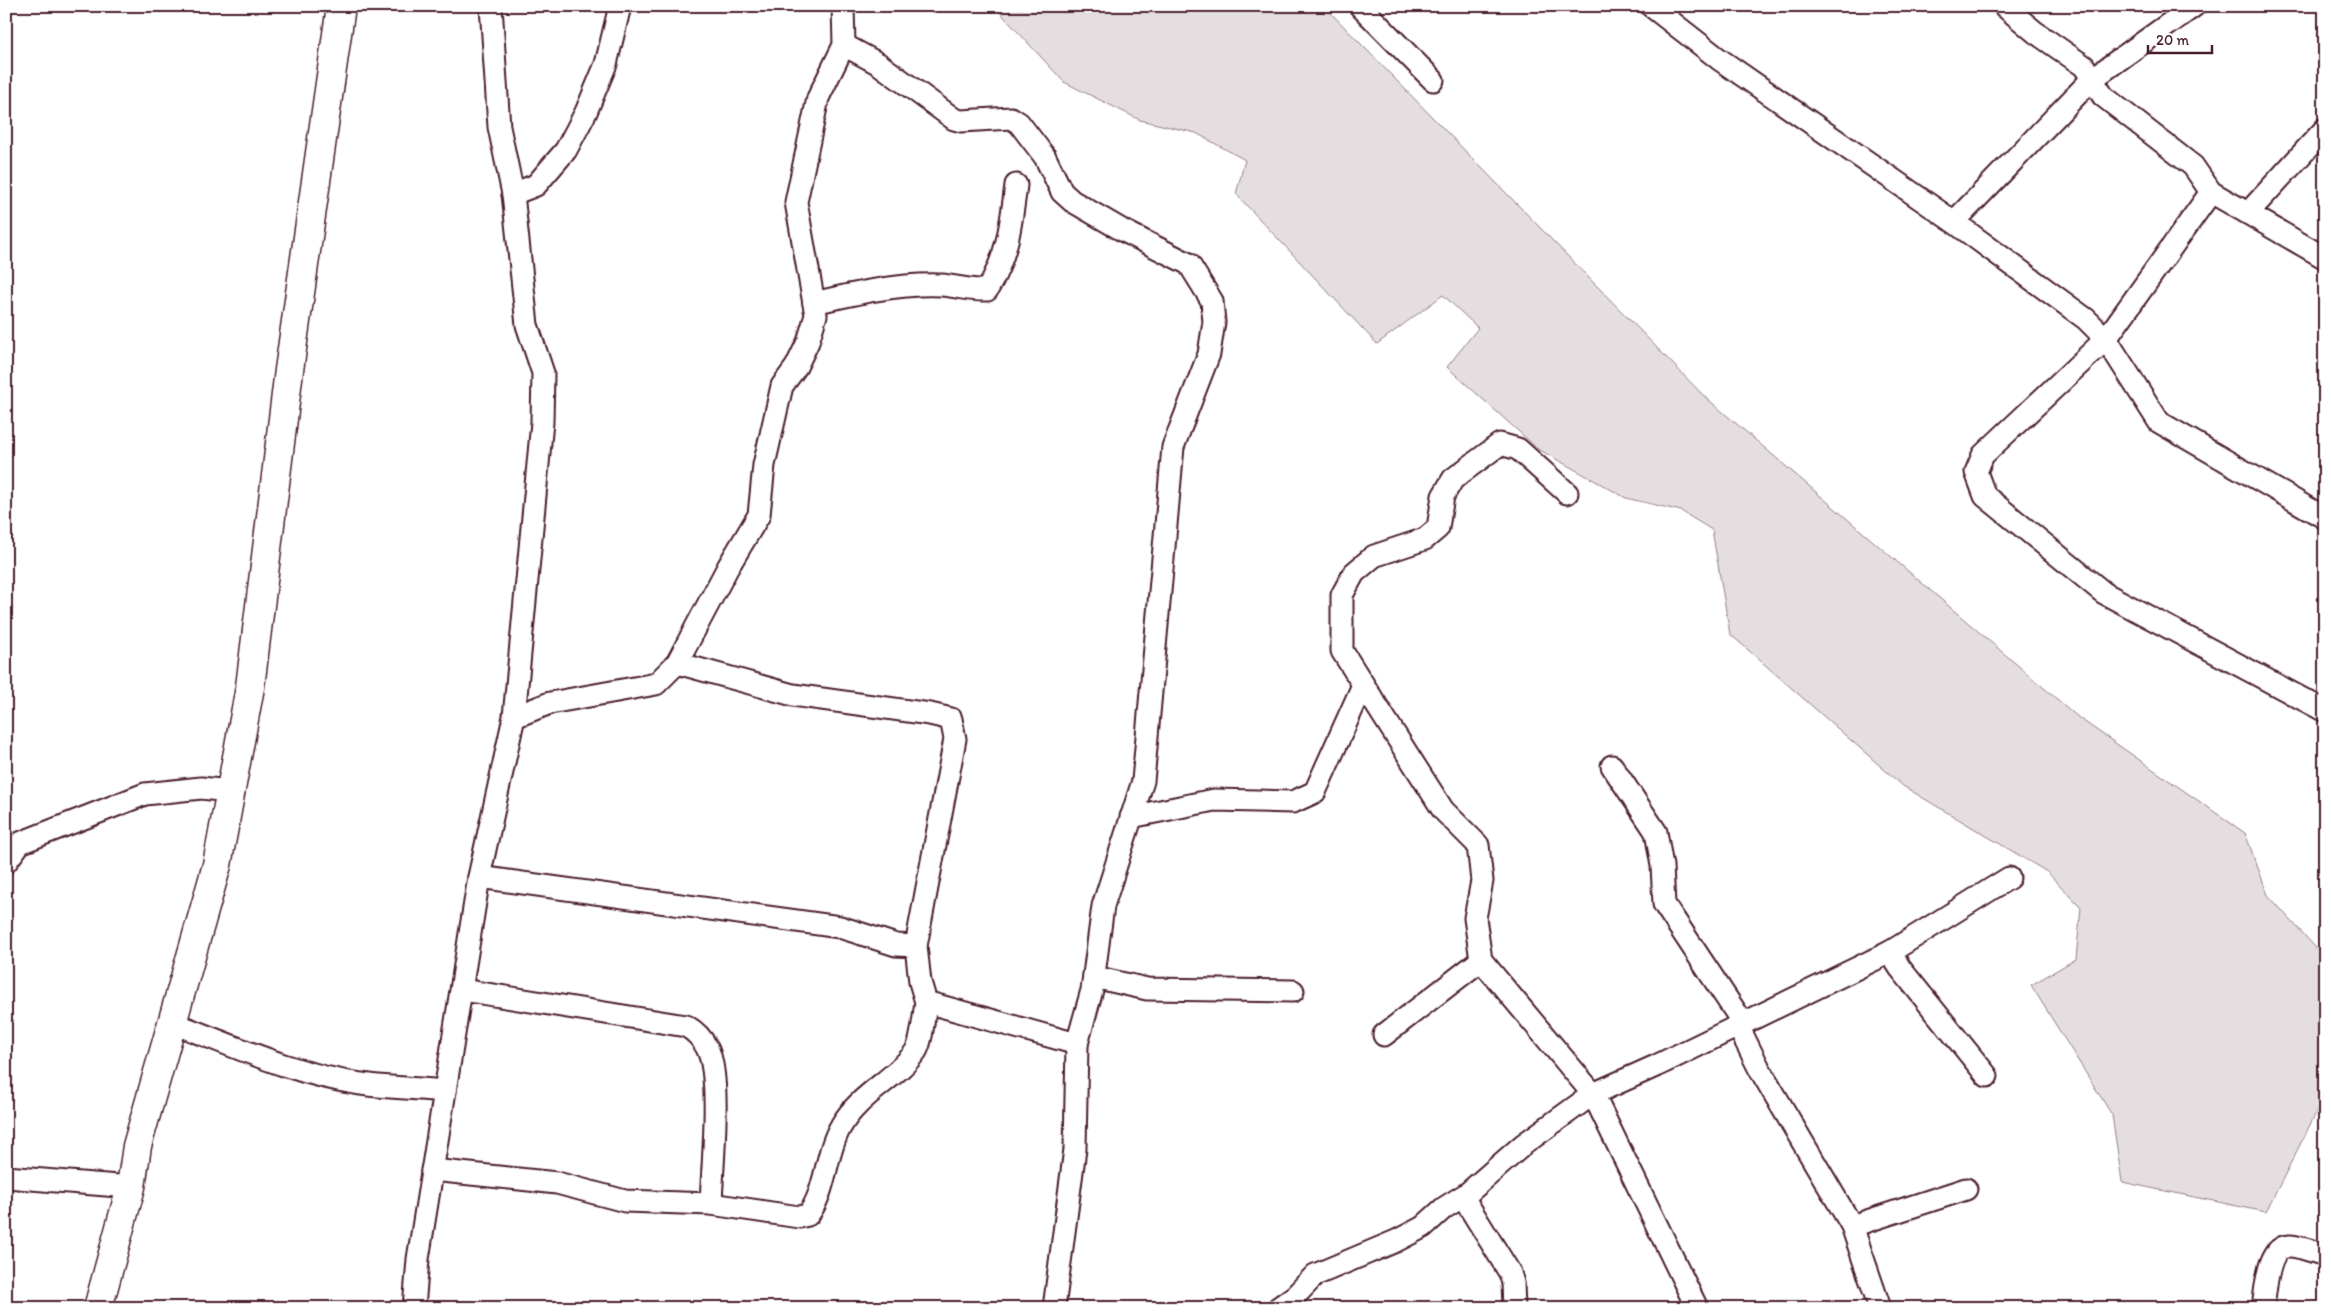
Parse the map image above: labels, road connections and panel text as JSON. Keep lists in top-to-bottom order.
{
  "scale_bar": "20 m"
}
